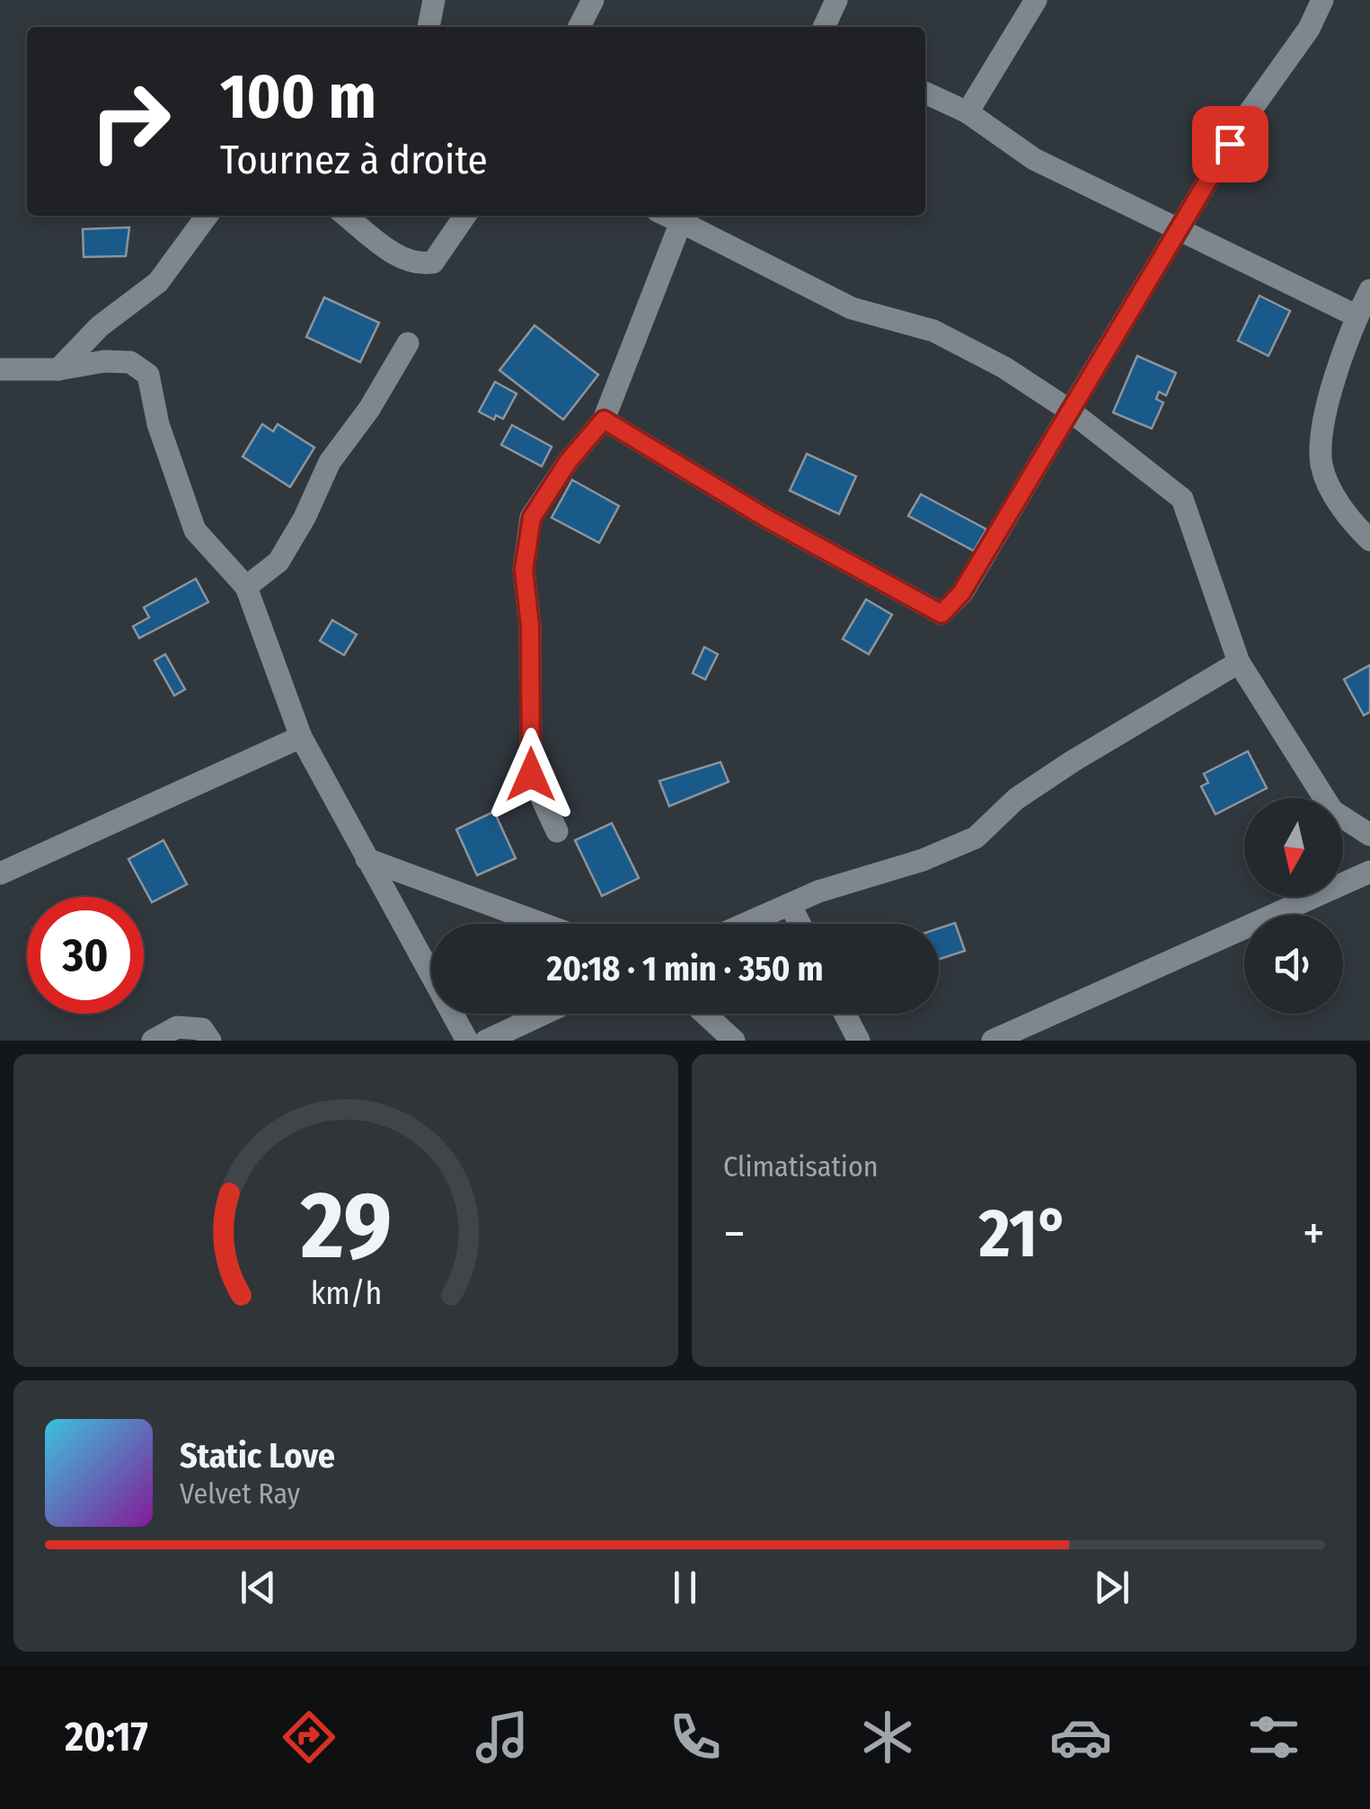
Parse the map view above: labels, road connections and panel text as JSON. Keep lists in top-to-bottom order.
{
  "north": "bottom",
  "page": {
    "turn": ["100 m", "Tournez à droite"],
    "limit": "30",
    "trip": "20:18 · 1 min · 350 m",
    "tile": "Climatisation",
    "heat": ["−", "21°", "+"],
    "song": ["Static Love", "Velvet Ray"],
    "tabs": "20:17",
    "gauge": ["29", "km/h"]
  }
}
